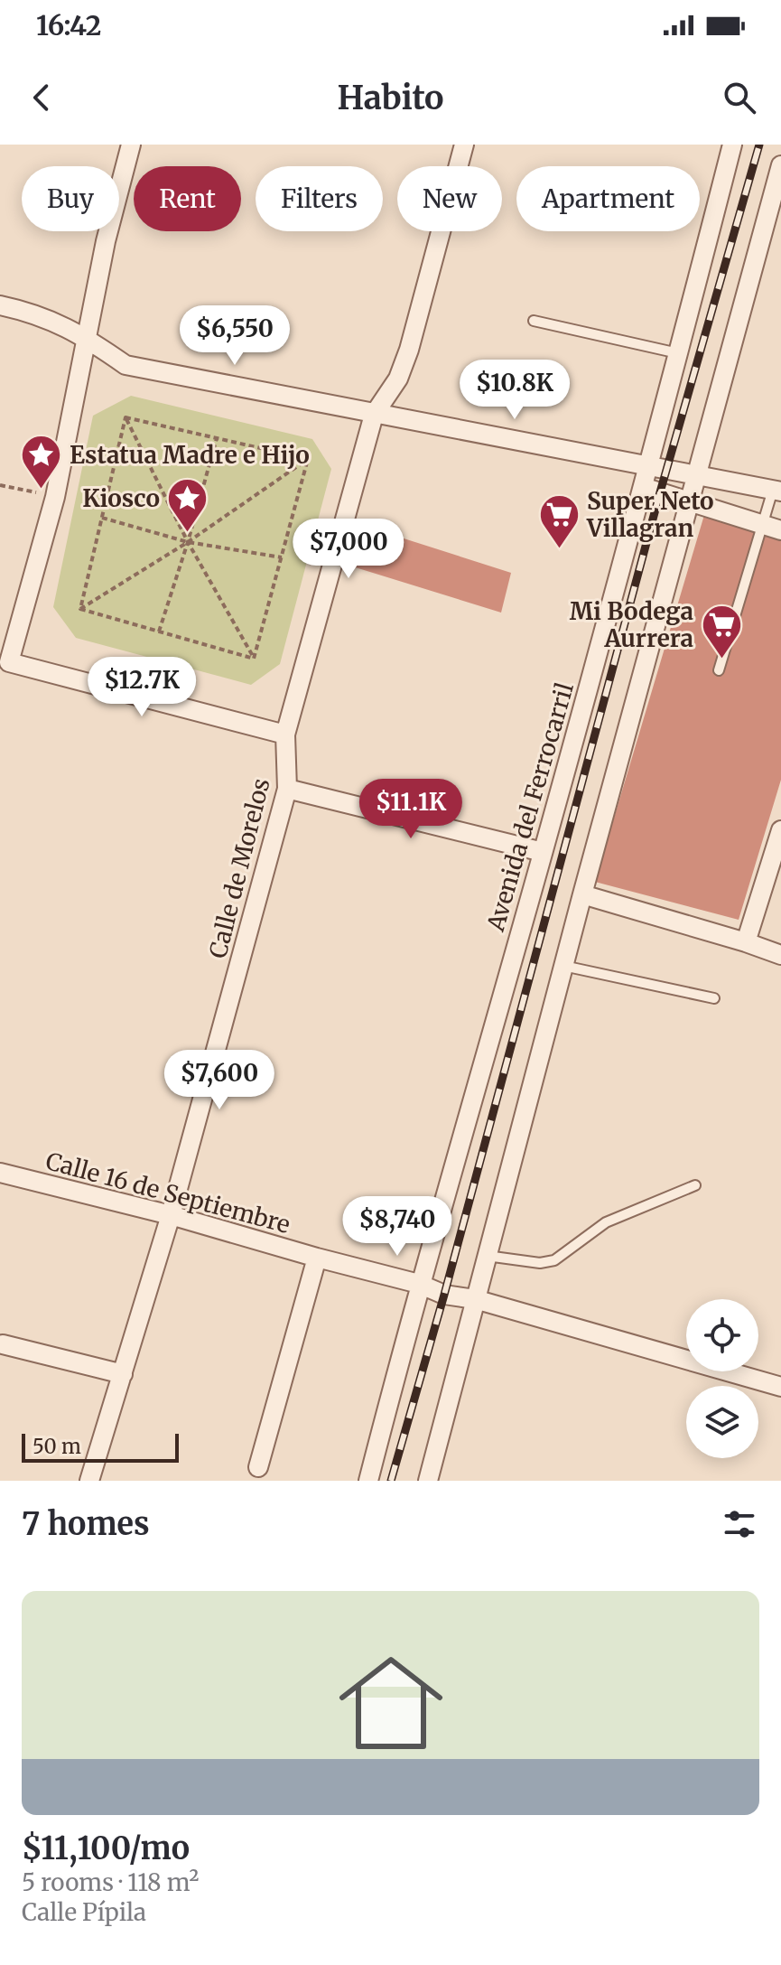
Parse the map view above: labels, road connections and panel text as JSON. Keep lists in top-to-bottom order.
{
  "streets": {
    "street": ["Avenida del Ferrocarril", "Calle de Morelos", "Calle 16 de Septiembre"]
  },
  "crossings": [
    ["Avenida del Ferrocarril", "Calle 16 de Septiembre"],
    ["Calle de Morelos", "Calle 16 de Septiembre"]
  ],
  "places": {
    "place": ["Estatua Madre e Hijo", "Kiosco"],
    "supermarket": ["Super Neto Villagran", "Mi Bodega Aurrera"]
  },
  "scale_bar": "50 m",
  "page": {
    "status": "16:42",
    "header": "Habito",
    "chip": [
      "Buy",
      "Rent",
      "Filters",
      "New",
      "Apartment"
    ],
    "price": [
      "$6,550",
      "$10.8K",
      "$7,000",
      "$12.7K",
      "$11.1K",
      "$7,600",
      "$8,740"
    ],
    "scale": "50 m",
    "heading": "7 homes",
    "list": [
      {
        "name": "$11,100/mo",
        "note": "5 rooms · 118 m² · Calle Pípila"
      }
    ]
  }
}
